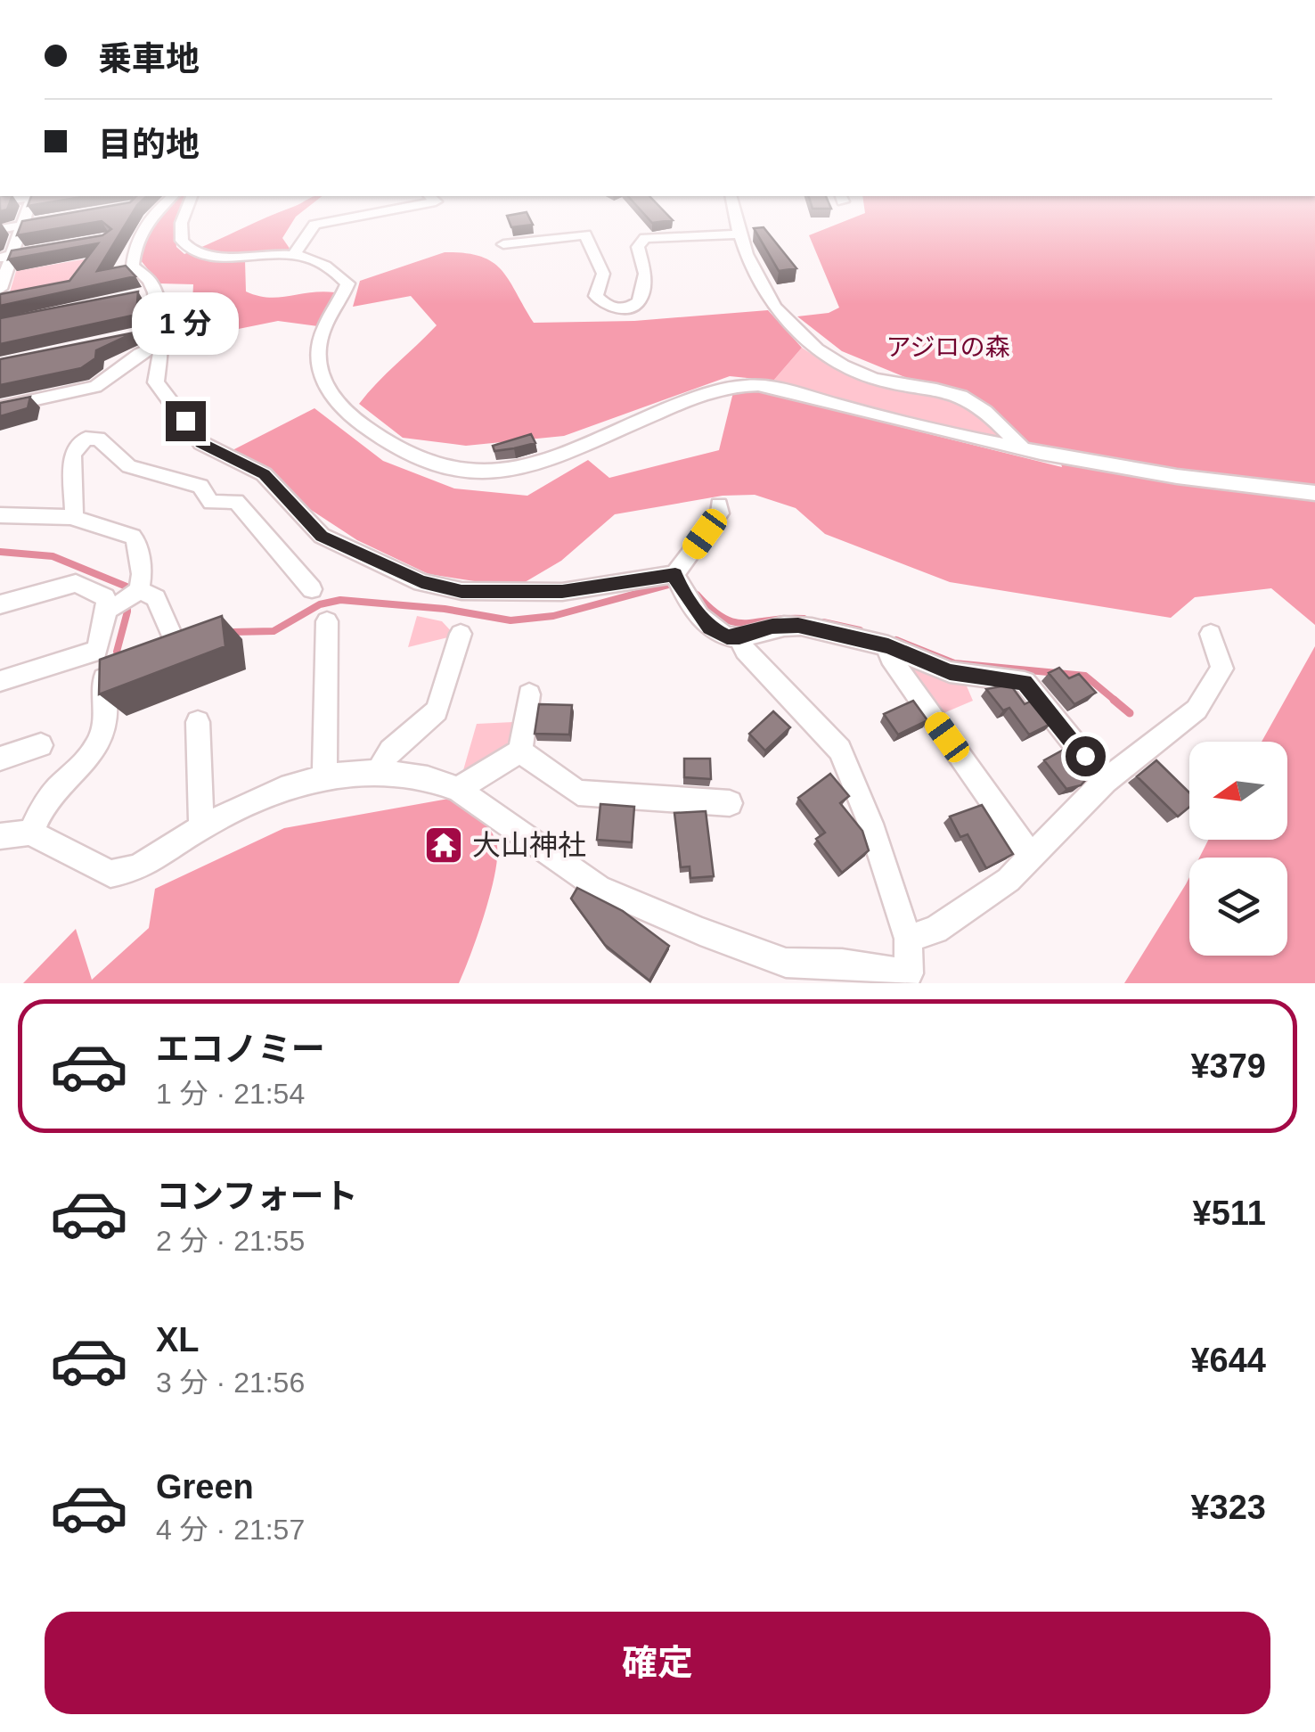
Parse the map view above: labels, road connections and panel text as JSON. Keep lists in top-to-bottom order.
{
  "parks": ["アジロの森"],
  "places": {
    "temple": ["大山神社"]
  },
  "north": "left",
  "page": {
    "banner": ["乗車地", "目的地"],
    "bubble": "1 分",
    "list": [
      {
        "name": "エコノミー",
        "note": "1 分 · 21:54",
        "value": "¥379"
      },
      {
        "name": "コンフォート",
        "note": "2 分 · 21:55",
        "value": "¥511"
      },
      {
        "name": "XL",
        "note": "3 分 · 21:56",
        "value": "¥644"
      },
      {
        "name": "Green",
        "note": "4 分 · 21:57",
        "value": "¥323"
      }
    ],
    "buttons": "確定"
  }
}
